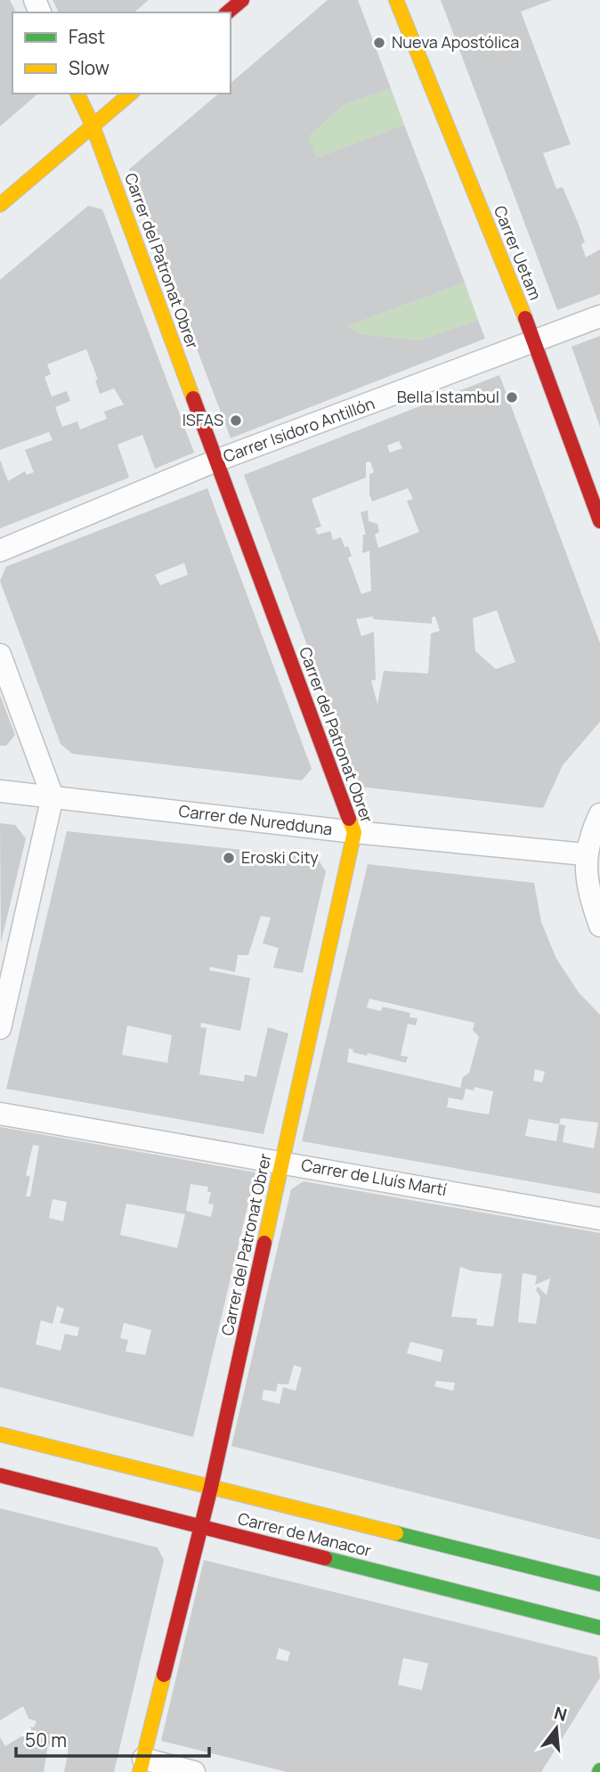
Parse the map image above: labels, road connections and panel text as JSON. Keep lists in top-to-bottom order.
{
  "streets": {
    "street": [
      "Carrer Uetam",
      "Carrer del Patronat Obrer",
      "Carrer Isidoro Antillón",
      "Carrer de Nuredduna",
      "Carrer de Lluís Martí",
      "Carrer de Manacor"
    ]
  },
  "crossings": [
    ["Carrer Uetam", "Carrer Isidoro Antillón"],
    ["Carrer del Patronat Obrer", "Carrer Isidoro Antillón"],
    ["Carrer del Patronat Obrer", "Carrer de Nuredduna"],
    ["Carrer del Patronat Obrer", "Carrer de Lluís Martí"],
    ["Carrer del Patronat Obrer", "Carrer de Manacor"]
  ],
  "places": [
    "Nueva Apostólica",
    "Bella Istambul",
    "ISFAS",
    "Eroski City"
  ],
  "legend": ["Fast", "Slow"],
  "scale_bar": "50 m",
  "north": "top"
}
